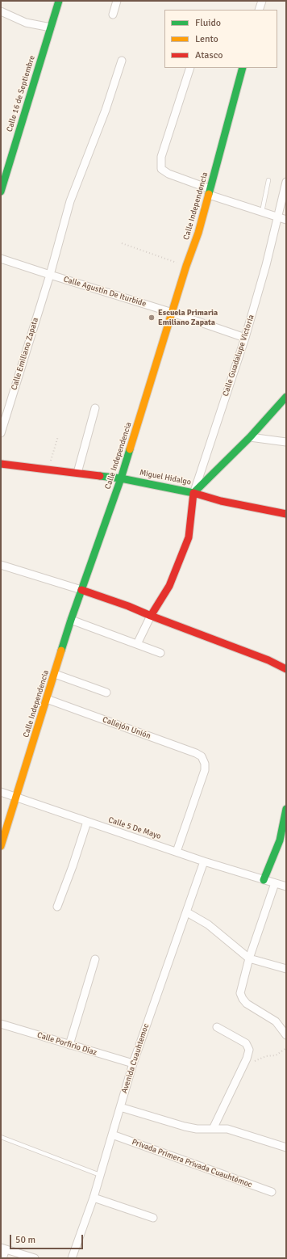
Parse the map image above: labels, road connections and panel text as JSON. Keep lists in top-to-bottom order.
{
  "streets": {
    "street": [
      "Calle 16 de Septiembre",
      "Calle Independencia",
      "Calle Agustín De Iturbide",
      "Calle Emiliano Zapata",
      "Calle Guadalupe Victoria",
      "Miguel Hidalgo",
      "Callejón Unión",
      "Calle 5 De Mayo",
      "Calle Porfirio Díaz",
      "Avenida Cuauhtemoc",
      "Privada Primera Privada Cuauhtémoc"
    ]
  },
  "crossings": [
    ["Calle Independencia", "Calle Agustín De Iturbide"],
    ["Calle Independencia", "Miguel Hidalgo"],
    ["Calle Independencia", "Callejón Unión"],
    ["Calle Independencia", "Calle 5 De Mayo"],
    ["Calle Agustín De Iturbide", "Calle Emiliano Zapata"],
    ["Calle Agustín De Iturbide", "Calle Guadalupe Victoria"],
    ["Calle Guadalupe Victoria", "Miguel Hidalgo"],
    ["Callejón Unión", "Calle 5 De Mayo"],
    ["Calle 5 De Mayo", "Avenida Cuauhtemoc"],
    ["Calle Porfirio Díaz", "Avenida Cuauhtemoc"],
    ["Avenida Cuauhtemoc", "Privada Primera Privada Cuauhtémoc"]
  ],
  "places": ["Escuela Primaria Emiliano Zapata"],
  "legend": ["Fluido", "Lento", "Atasco"],
  "scale_bar": "50 m"
}
